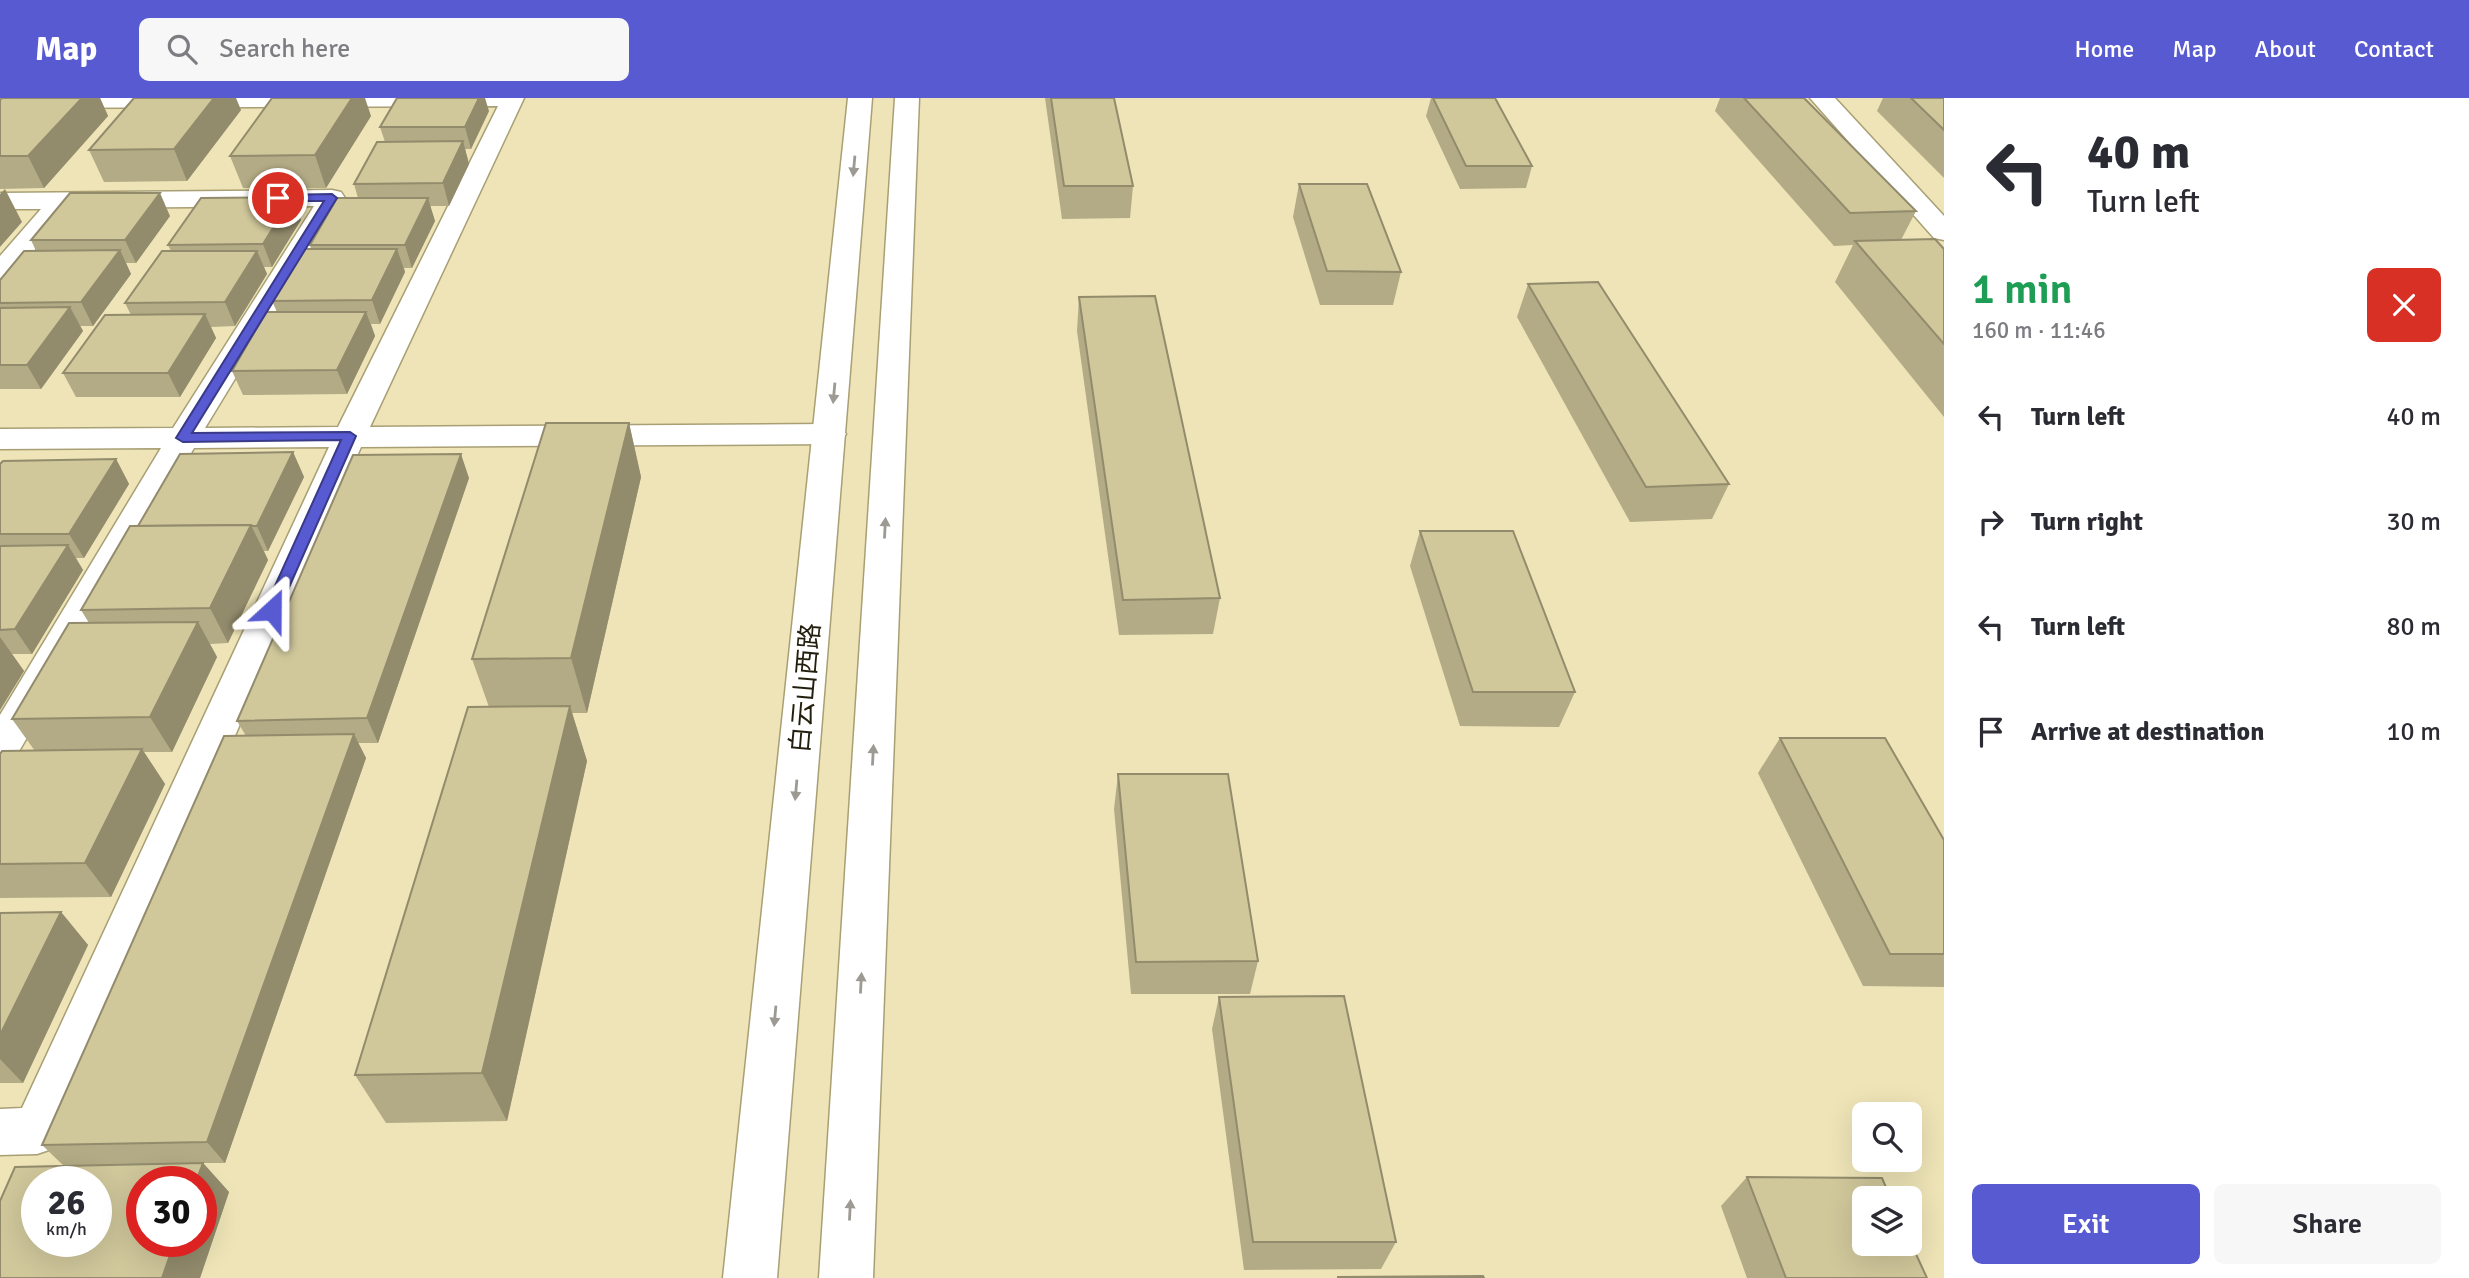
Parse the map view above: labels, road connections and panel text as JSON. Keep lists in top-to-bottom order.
{
  "streets": {
    "street": ["白云山西路"]
  },
  "page": {
    "header": "Map",
    "search": "Search here",
    "nav": [
      "Home",
      "Map",
      "About",
      "Contact"
    ],
    "turn": ["40 m", "Turn left"],
    "heading": ["1 min", "160 m · 11:46"],
    "list": [
      {
        "name": "Turn left",
        "value": "40 m"
      },
      {
        "name": "Turn right",
        "value": "30 m"
      },
      {
        "name": "Turn left",
        "value": "80 m"
      },
      {
        "name": "Arrive at destination",
        "value": "10 m"
      }
    ],
    "speed": "26 km/h",
    "limit": "30",
    "buttons": ["Exit", "Share"]
  }
}
